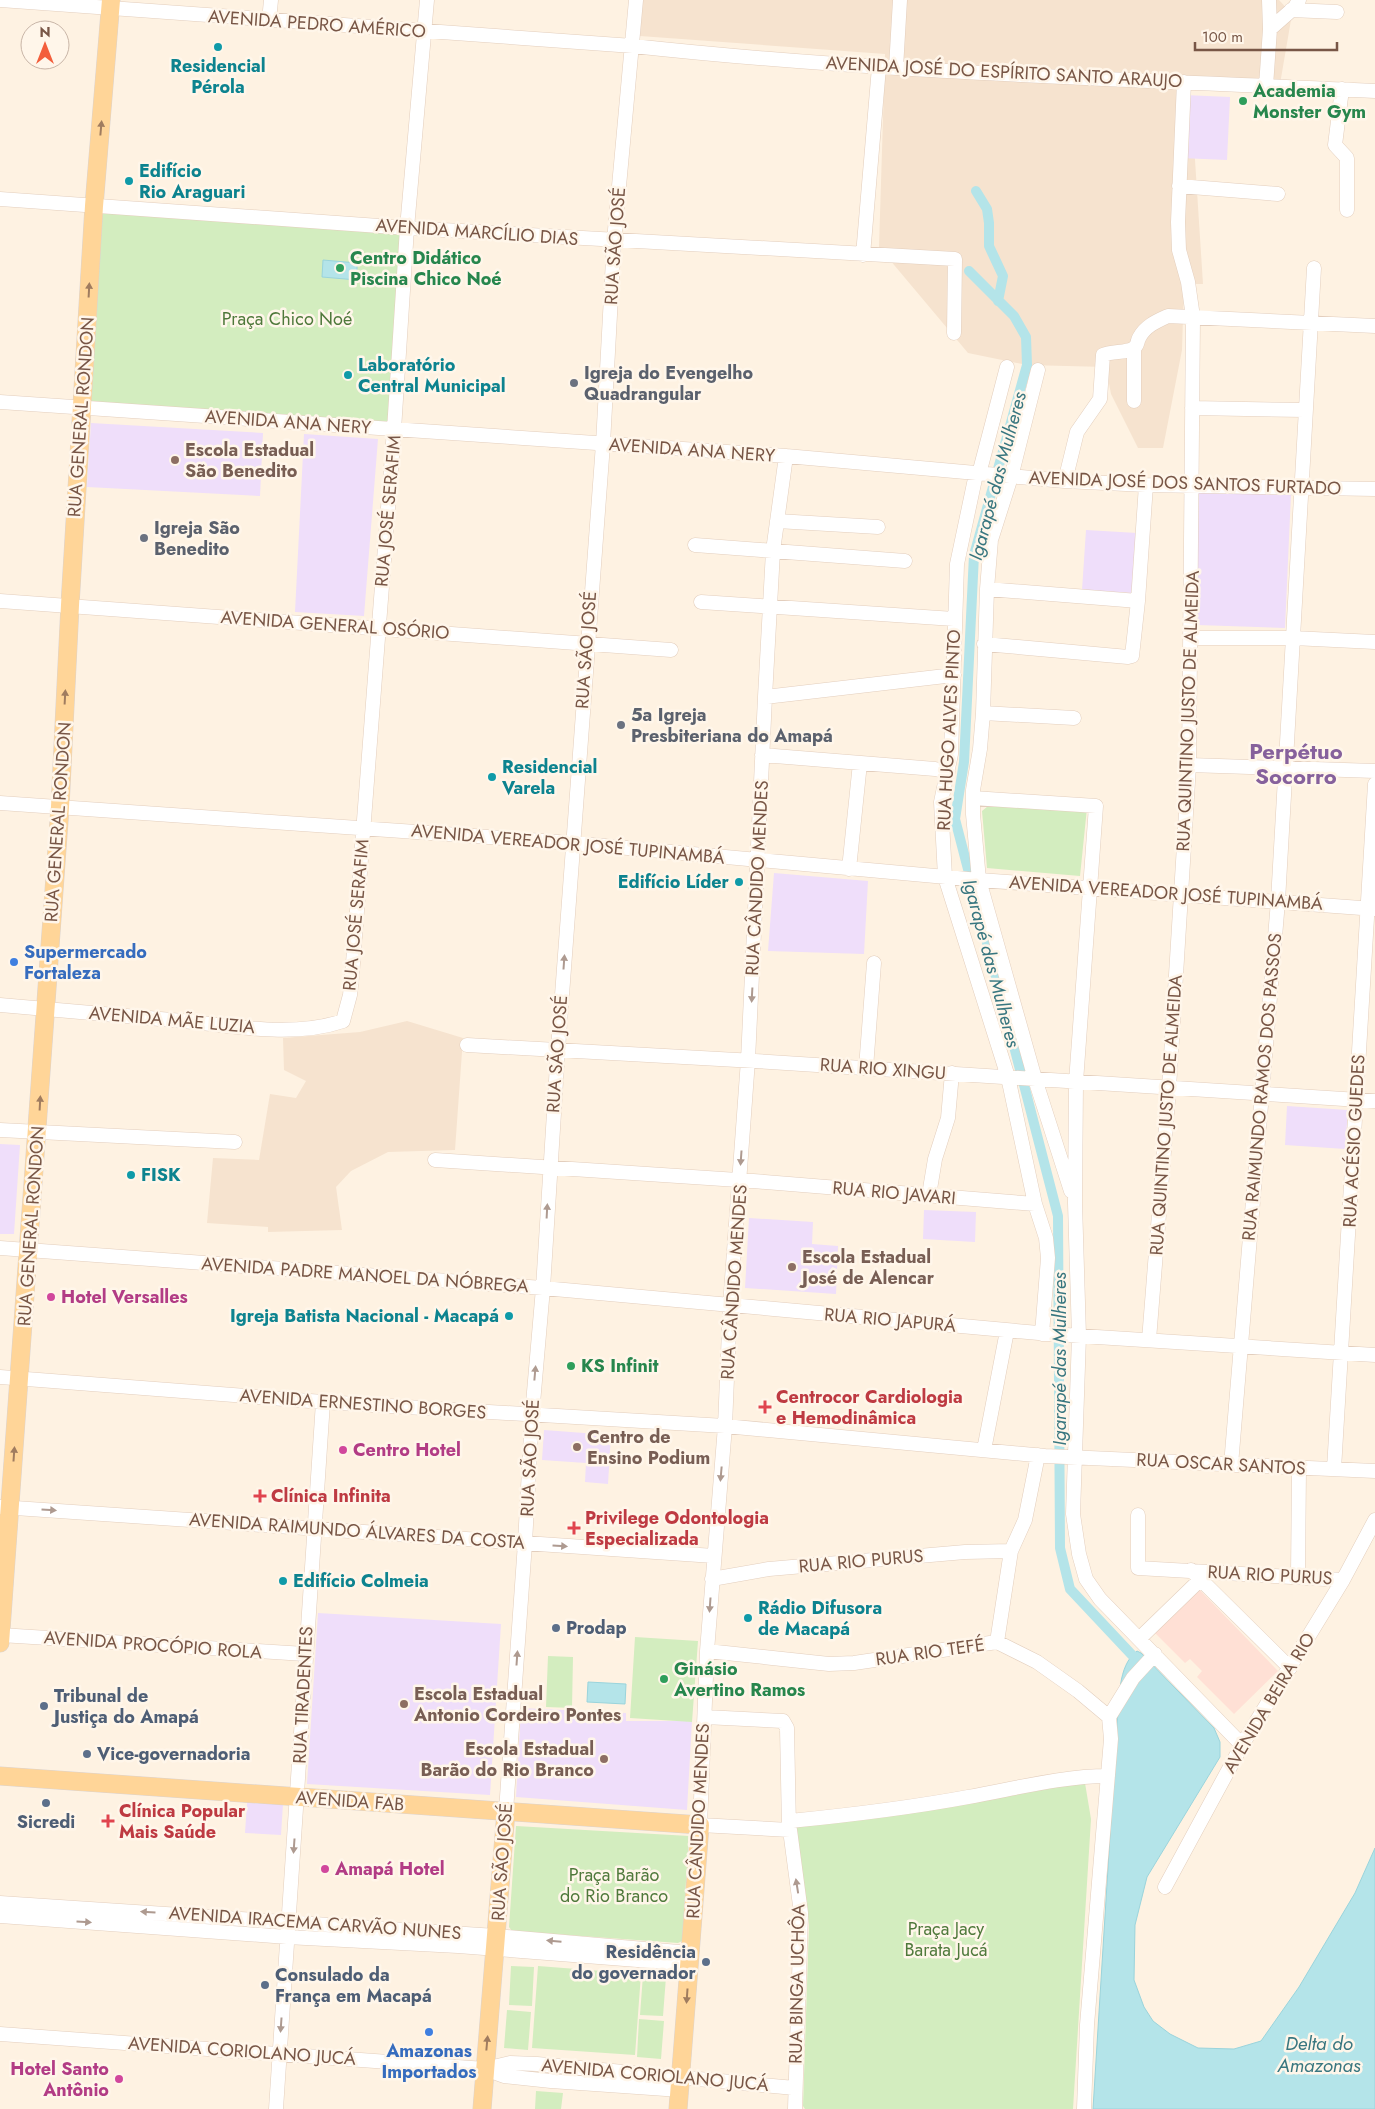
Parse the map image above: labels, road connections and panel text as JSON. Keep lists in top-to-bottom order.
{
  "streets": {
    "main road": [
      "RUA SÃO JOSÉ",
      "RUA GENERAL RONDON",
      "RUA CÂNDIDO MENDES",
      "AVENIDA FAB"
    ],
    "street": [
      "AVENIDA PEDRO AMÉRICO",
      "AVENIDA JOSÉ DO ESPÍRITO SANTO ARAUJO",
      "AVENIDA MARCÍLIO DIAS",
      "AVENIDA ANA NERY",
      "AVENIDA JOSÉ DOS SANTOS FURTADO",
      "RUA JOSÉ SERAFIM",
      "AVENIDA GENERAL OSÓRIO",
      "RUA QUINTINO JUSTO DE ALMEIDA",
      "RUA HUGO ALVES PINTO",
      "AVENIDA VEREADOR JOSÉ TUPINAMBÁ",
      "AVENIDA MÃE LUZIA",
      "RUA RIO XINGU",
      "RUA RAIMUNDO RAMOS DOS PASSOS",
      "RUA ACÉSIO GUEDES",
      "RUA RIO JAVARI",
      "AVENIDA PADRE MANOEL DA NÓBREGA",
      "RUA RIO JAPURÁ",
      "AVENIDA ERNESTINO BORGES",
      "RUA OSCAR SANTOS",
      "AVENIDA RAIMUNDO ÁLVARES DA COSTA",
      "RUA RIO PURUS",
      "AVENIDA PROCÓPIO ROLA",
      "RUA RIO TEFÉ",
      "RUA TIRADENTES",
      "AVENIDA BEIRA RIO",
      "AVENIDA IRACEMA CARVÃO NUNES",
      "RUA BINGA UCHÔA",
      "AVENIDA CORIOLANO JUCÁ"
    ]
  },
  "crossings": [
    ["AVENIDA PEDRO AMÉRICO", "AVENIDA JOSÉ DO ESPÍRITO SANTO ARAUJO"],
    ["AVENIDA PEDRO AMÉRICO", "RUA SÃO JOSÉ"],
    ["AVENIDA PEDRO AMÉRICO", "RUA GENERAL RONDON"],
    ["AVENIDA PEDRO AMÉRICO", "RUA JOSÉ SERAFIM"],
    ["AVENIDA JOSÉ DO ESPÍRITO SANTO ARAUJO", "RUA SÃO JOSÉ"],
    ["AVENIDA JOSÉ DO ESPÍRITO SANTO ARAUJO", "RUA QUINTINO JUSTO DE ALMEIDA"],
    ["AVENIDA MARCÍLIO DIAS", "RUA SÃO JOSÉ"],
    ["AVENIDA MARCÍLIO DIAS", "RUA GENERAL RONDON"],
    ["AVENIDA MARCÍLIO DIAS", "RUA JOSÉ SERAFIM"],
    ["RUA SÃO JOSÉ", "AVENIDA ANA NERY"],
    ["RUA SÃO JOSÉ", "AVENIDA GENERAL OSÓRIO"],
    ["RUA SÃO JOSÉ", "AVENIDA VEREADOR JOSÉ TUPINAMBÁ"],
    ["RUA SÃO JOSÉ", "RUA RIO JAVARI"],
    ["RUA SÃO JOSÉ", "AVENIDA PADRE MANOEL DA NÓBREGA"],
    ["RUA SÃO JOSÉ", "AVENIDA ERNESTINO BORGES"],
    ["RUA SÃO JOSÉ", "AVENIDA RAIMUNDO ÁLVARES DA COSTA"],
    ["RUA SÃO JOSÉ", "AVENIDA FAB"],
    ["RUA SÃO JOSÉ", "AVENIDA IRACEMA CARVÃO NUNES"],
    ["RUA SÃO JOSÉ", "AVENIDA CORIOLANO JUCÁ"],
    ["RUA GENERAL RONDON", "AVENIDA ANA NERY"],
    ["RUA GENERAL RONDON", "AVENIDA GENERAL OSÓRIO"],
    ["RUA GENERAL RONDON", "AVENIDA VEREADOR JOSÉ TUPINAMBÁ"],
    ["RUA GENERAL RONDON", "AVENIDA MÃE LUZIA"],
    ["RUA GENERAL RONDON", "AVENIDA PADRE MANOEL DA NÓBREGA"],
    ["RUA GENERAL RONDON", "AVENIDA ERNESTINO BORGES"],
    ["RUA GENERAL RONDON", "AVENIDA RAIMUNDO ÁLVARES DA COSTA"],
    ["RUA GENERAL RONDON", "AVENIDA PROCÓPIO ROLA"],
    ["AVENIDA ANA NERY", "AVENIDA JOSÉ DOS SANTOS FURTADO"],
    ["AVENIDA ANA NERY", "RUA JOSÉ SERAFIM"],
    ["AVENIDA ANA NERY", "RUA CÂNDIDO MENDES"],
    ["AVENIDA JOSÉ DOS SANTOS FURTADO", "RUA QUINTINO JUSTO DE ALMEIDA"],
    ["AVENIDA JOSÉ DOS SANTOS FURTADO", "RUA HUGO ALVES PINTO"],
    ["AVENIDA JOSÉ DOS SANTOS FURTADO", "RUA CÂNDIDO MENDES"],
    ["AVENIDA JOSÉ DOS SANTOS FURTADO", "RUA RAIMUNDO RAMOS DOS PASSOS"],
    ["RUA JOSÉ SERAFIM", "AVENIDA GENERAL OSÓRIO"],
    ["RUA JOSÉ SERAFIM", "AVENIDA VEREADOR JOSÉ TUPINAMBÁ"],
    ["RUA JOSÉ SERAFIM", "AVENIDA MÃE LUZIA"],
    ["RUA QUINTINO JUSTO DE ALMEIDA", "AVENIDA VEREADOR JOSÉ TUPINAMBÁ"],
    ["RUA HUGO ALVES PINTO", "AVENIDA VEREADOR JOSÉ TUPINAMBÁ"],
    ["RUA HUGO ALVES PINTO", "RUA RIO XINGU"],
    ["RUA HUGO ALVES PINTO", "RUA RIO JAVARI"],
    ["RUA HUGO ALVES PINTO", "RUA RIO JAPURÁ"],
    ["AVENIDA VEREADOR JOSÉ TUPINAMBÁ", "RUA CÂNDIDO MENDES"],
    ["AVENIDA VEREADOR JOSÉ TUPINAMBÁ", "RUA RAIMUNDO RAMOS DOS PASSOS"],
    ["AVENIDA VEREADOR JOSÉ TUPINAMBÁ", "RUA ACÉSIO GUEDES"],
    ["RUA CÂNDIDO MENDES", "RUA RIO XINGU"],
    ["RUA CÂNDIDO MENDES", "RUA RIO JAVARI"],
    ["RUA CÂNDIDO MENDES", "AVENIDA PADRE MANOEL DA NÓBREGA"],
    ["RUA CÂNDIDO MENDES", "RUA RIO JAPURÁ"],
    ["RUA CÂNDIDO MENDES", "AVENIDA ERNESTINO BORGES"],
    ["RUA CÂNDIDO MENDES", "AVENIDA RAIMUNDO ÁLVARES DA COSTA"],
    ["RUA CÂNDIDO MENDES", "RUA RIO PURUS"],
    ["RUA CÂNDIDO MENDES", "RUA RIO TEFÉ"],
    ["RUA CÂNDIDO MENDES", "AVENIDA FAB"],
    ["RUA CÂNDIDO MENDES", "AVENIDA IRACEMA CARVÃO NUNES"],
    ["RUA CÂNDIDO MENDES", "RUA BINGA UCHÔA"],
    ["RUA CÂNDIDO MENDES", "AVENIDA CORIOLANO JUCÁ"],
    ["RUA RAIMUNDO RAMOS DOS PASSOS", "RUA OSCAR SANTOS"],
    ["RUA ACÉSIO GUEDES", "RUA OSCAR SANTOS"],
    ["AVENIDA PADRE MANOEL DA NÓBREGA", "RUA RIO JAPURÁ"],
    ["AVENIDA ERNESTINO BORGES", "RUA TIRADENTES"],
    ["AVENIDA RAIMUNDO ÁLVARES DA COSTA", "RUA TIRADENTES"],
    ["RUA RIO PURUS", "AVENIDA BEIRA RIO"],
    ["AVENIDA PROCÓPIO ROLA", "RUA TIRADENTES"],
    ["RUA TIRADENTES", "AVENIDA FAB"],
    ["RUA TIRADENTES", "AVENIDA IRACEMA CARVÃO NUNES"],
    ["RUA TIRADENTES", "AVENIDA CORIOLANO JUCÁ"],
    ["RUA BINGA UCHÔA", "AVENIDA CORIOLANO JUCÁ"]
  ],
  "one_way": [
    "RUA SÃO JOSÉ",
    "RUA GENERAL RONDON",
    "RUA CÂNDIDO MENDES",
    "AVENIDA RAIMUNDO ÁLVARES DA COSTA",
    "RUA BINGA UCHÔA"
  ],
  "districts": ["Perpétuo Socorro"],
  "water": ["Igarapé das Mulheres", "Delta do Amazonas"],
  "parks": ["Praça Chico Noé", "Praça Barão do Rio Branco", "Praça Jacy Barata Jucá"],
  "places": {
    "other": [
      "Residencial Pérola",
      "Academia Monster Gym",
      "Edifício Rio Araguari",
      "Centro Didático Piscina Chico Noé",
      "Laboratório Central Municipal",
      "Igreja do Evengelho Quadrangular",
      "Escola Estadual São Benedito",
      "Igreja São Benedito",
      "5a Igreja Presbiteriana do Amapá",
      "Residencial Varela",
      "Edifício Líder",
      "Supermercado Fortaleza",
      "FISK",
      "Escola Estadual José de Alencar",
      "Hotel Versalles",
      "Igreja Batista Nacional - Macapá",
      "KS Infinit",
      "Centro de Ensino Podium",
      "Centro Hotel",
      "Edifício Colmeia",
      "Rádio Difusora de Macapá",
      "Prodap",
      "Ginásio Avertino Ramos",
      "Escola Estadual Antonio Cordeiro Pontes",
      "Tribunal de Justiça do Amapá",
      "Vice-governadoria",
      "Escola Estadual Barão do Rio Branco",
      "Sicredi",
      "Amapá Hotel",
      "Residência do governador",
      "Consulado da França em Macapá",
      "Amazonas Importados",
      "Hotel Santo Antônio"
    ],
    "health": [
      "Centrocor Cardiologia e Hemodinâmica",
      "Clínica Infinita",
      "Privilege Odontologia Especializada",
      "Clínica Popular Mais Saúde"
    ]
  },
  "scale_bar": "100 m",
  "north": "top"
}
